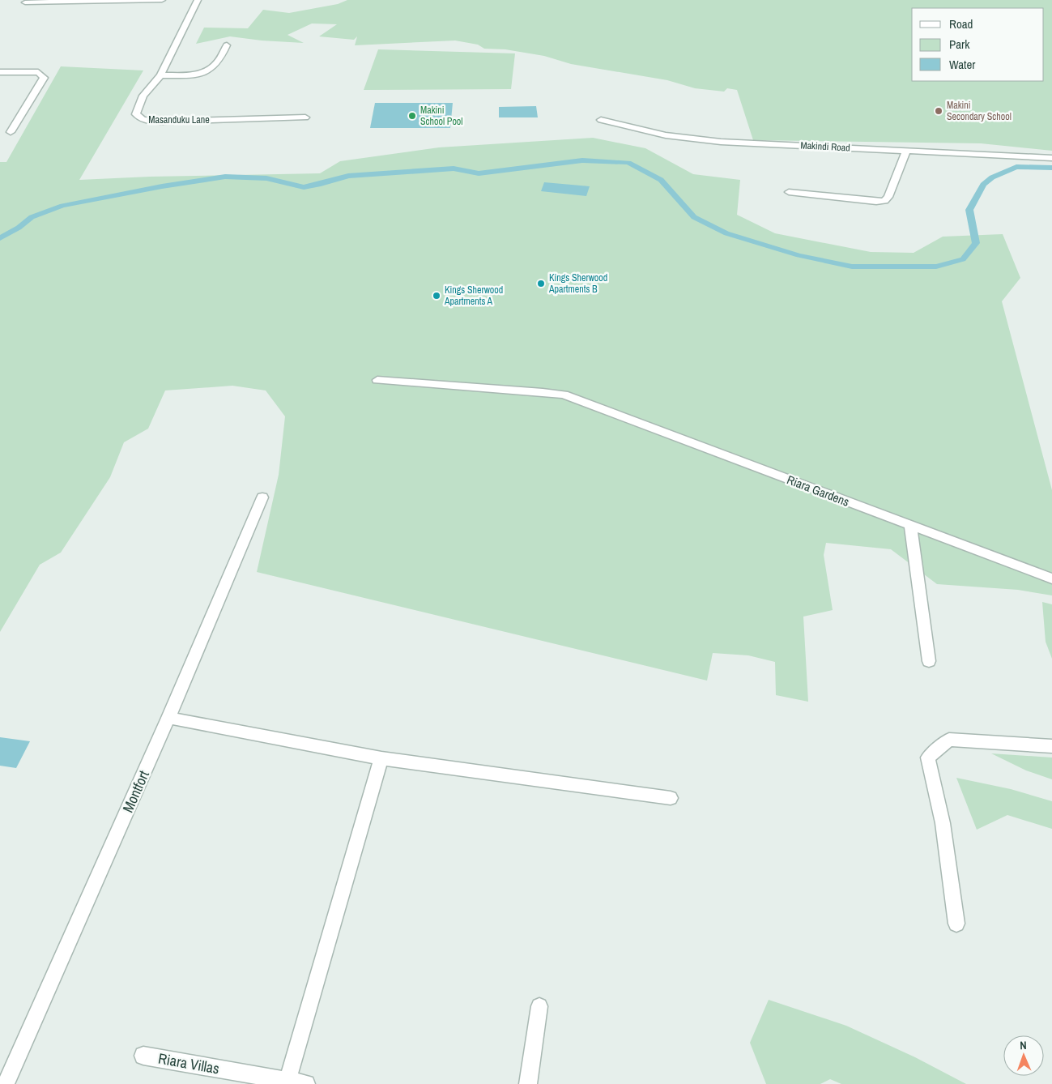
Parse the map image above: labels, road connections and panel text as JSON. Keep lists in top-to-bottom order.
{
  "streets": {
    "street": [
      "Masanduku Lane",
      "Makindi Road",
      "Riara Gardens",
      "Montfort",
      "Riara Villas"
    ]
  },
  "places": [
    "Makini Secondary School",
    "Makini School Pool",
    "Kings Sherwood Apartments B",
    "Kings Sherwood Apartments A"
  ],
  "legend": ["Road", "Park", "Water"],
  "north": "top"
}
